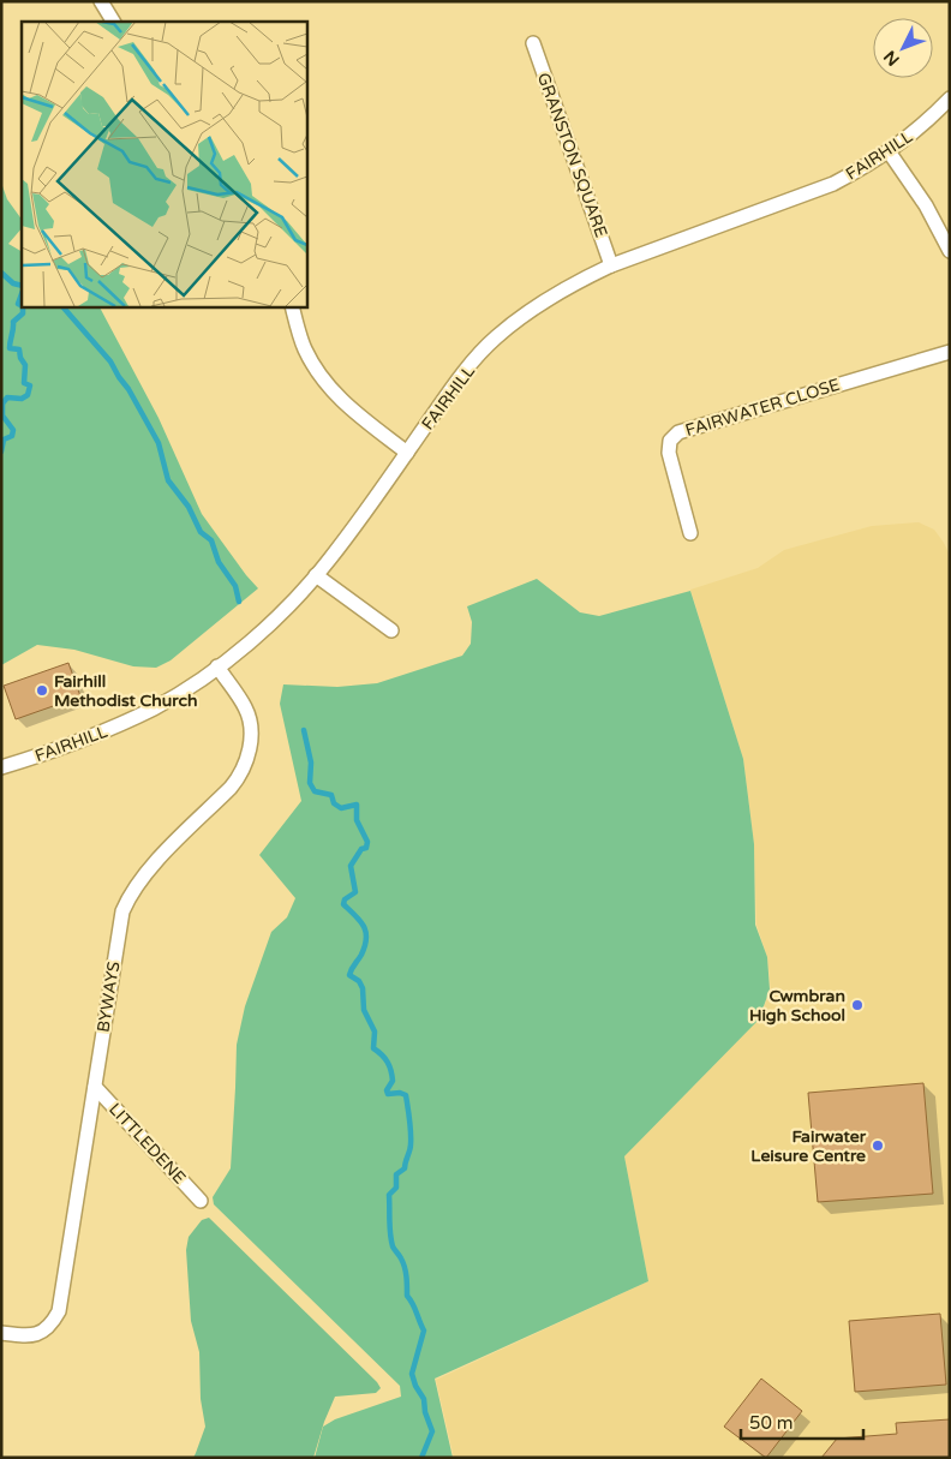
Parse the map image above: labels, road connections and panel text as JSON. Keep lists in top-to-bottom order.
{
  "streets": {
    "street": [
      "GRANSTON SQUARE",
      "FAIRHILL",
      "FAIRWATER CLOSE",
      "BYWAYS",
      "LITTLEDENE"
    ]
  },
  "crossings": [
    ["GRANSTON SQUARE", "FAIRHILL"],
    ["FAIRHILL", "BYWAYS"],
    ["BYWAYS", "LITTLEDENE"]
  ],
  "places": ["Fairhill Methodist Church", "Cwmbran High School", "Fairwater Leisure Centre"],
  "scale_bar": "50 m",
  "north": "bottom left"
}
